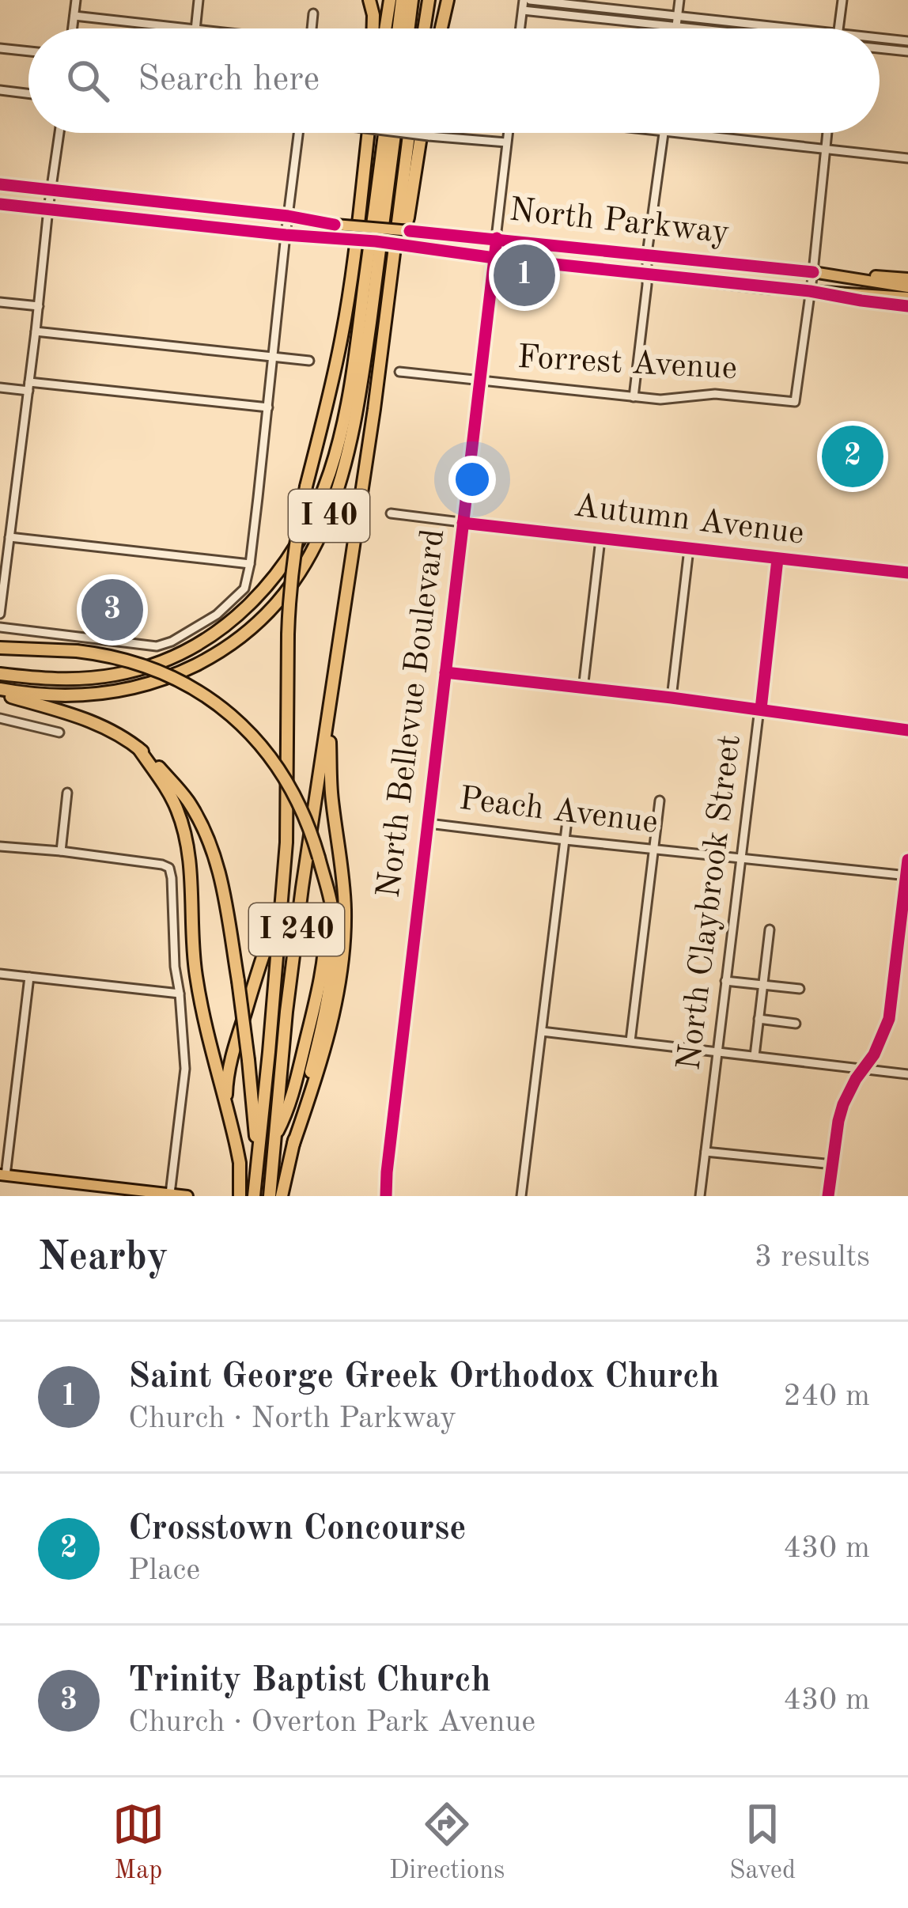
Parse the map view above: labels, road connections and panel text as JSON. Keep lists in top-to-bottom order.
{
  "streets": {
    "highway": ["I 40", "I 240"],
    "main road": ["North Parkway"],
    "street": [
      "Forrest Avenue",
      "Autumn Avenue",
      "North Bellevue Boulevard",
      "Peach Avenue",
      "North Claybrook Street"
    ]
  },
  "crossings": [
    ["North Parkway", "Forrest Avenue"],
    ["North Parkway", "North Bellevue Boulevard"],
    ["Forrest Avenue", "North Bellevue Boulevard"],
    ["Autumn Avenue", "North Bellevue Boulevard"],
    ["Autumn Avenue", "North Claybrook Street"],
    ["North Bellevue Boulevard", "Peach Avenue"],
    ["Peach Avenue", "North Claybrook Street"]
  ],
  "page": {
    "search": "Search here",
    "pins": ["1", "2", "3"],
    "heading": ["Nearby", "3 results"],
    "list": [
      {
        "mark": "1",
        "name": "Saint George Greek Orthodox Church",
        "note": "Church · North Parkway",
        "value": "240 m"
      },
      {
        "mark": "2",
        "name": "Crosstown Concourse",
        "note": "Place",
        "value": "430 m"
      },
      {
        "mark": "3",
        "name": "Trinity Baptist Church",
        "note": "Church · Overton Park Avenue",
        "value": "430 m"
      }
    ],
    "nav": ["Map", "Directions", "Saved"]
  }
}
